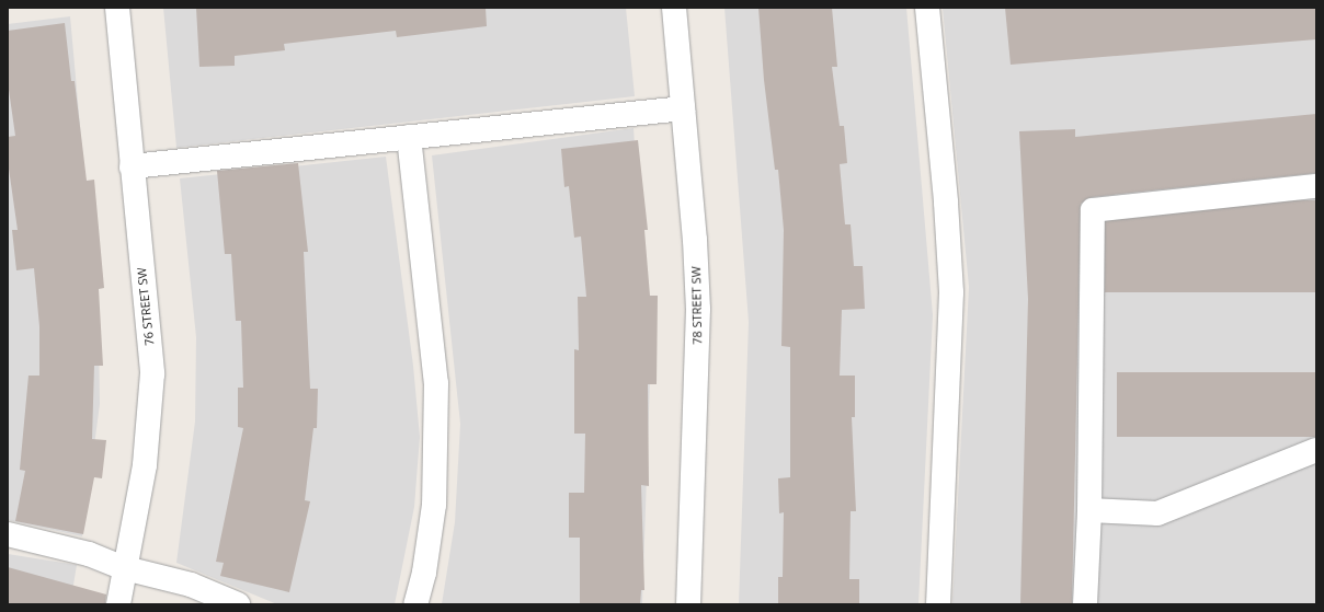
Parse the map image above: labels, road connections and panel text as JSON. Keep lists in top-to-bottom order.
{
  "streets": {
    "street": ["78 STREET SW", "76 STREET SW"]
  }
}
